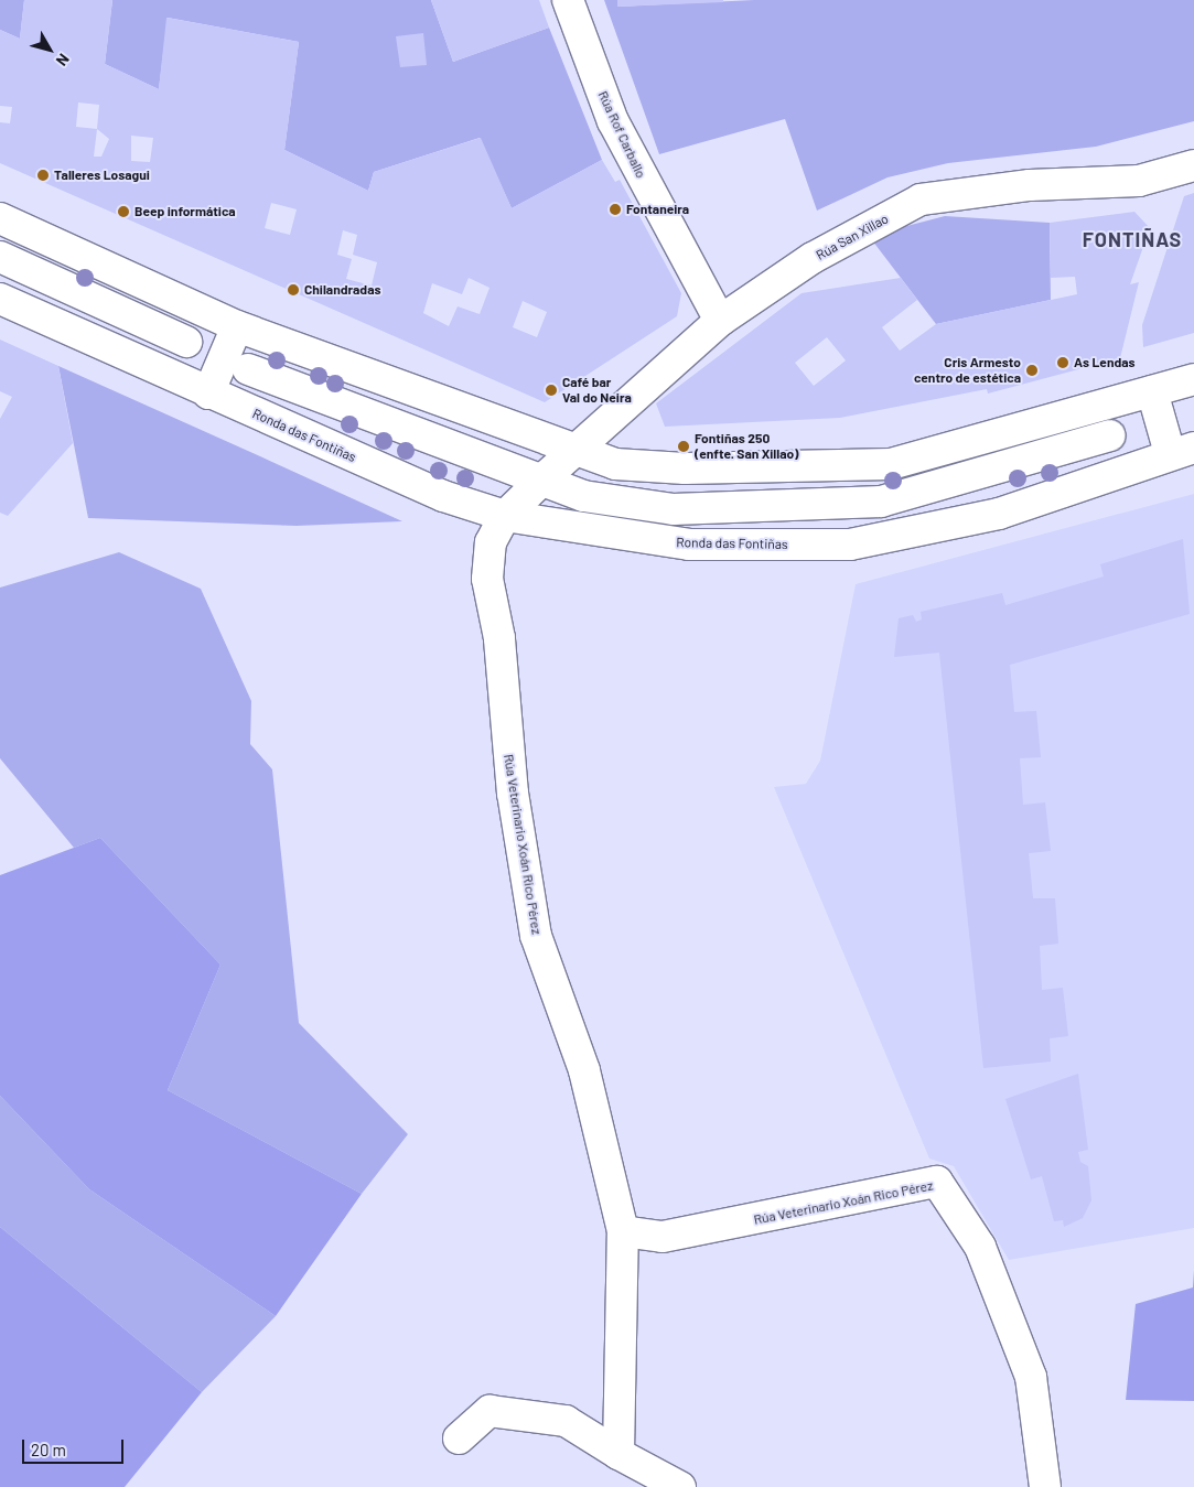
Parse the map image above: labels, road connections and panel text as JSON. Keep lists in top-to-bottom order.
{
  "streets": {
    "street": [
      "Rúa Rof Carballo",
      "Rúa San Xillao",
      "Ronda das Fontiñas",
      "Rúa Veterinario Xoán Rico Pérez"
    ]
  },
  "crossings": [
    ["Rúa Rof Carballo", "Rúa San Xillao"],
    ["Rúa San Xillao", "Rúa Veterinario Xoán Rico Pérez"],
    ["Ronda das Fontiñas", "Rúa Veterinario Xoán Rico Pérez"]
  ],
  "districts": ["FONTIÑAS"],
  "places": [
    "Talleres Losagui",
    "Fontaneira",
    "Beep informática",
    "Chilandradas",
    "As Lendas",
    "Cris Armesto centro de estética",
    "Café bar Val do Neira",
    "Fontiñas 250 (enfte. San Xillao)"
  ],
  "scale_bar": "20 m",
  "north": "bottom right"
}
